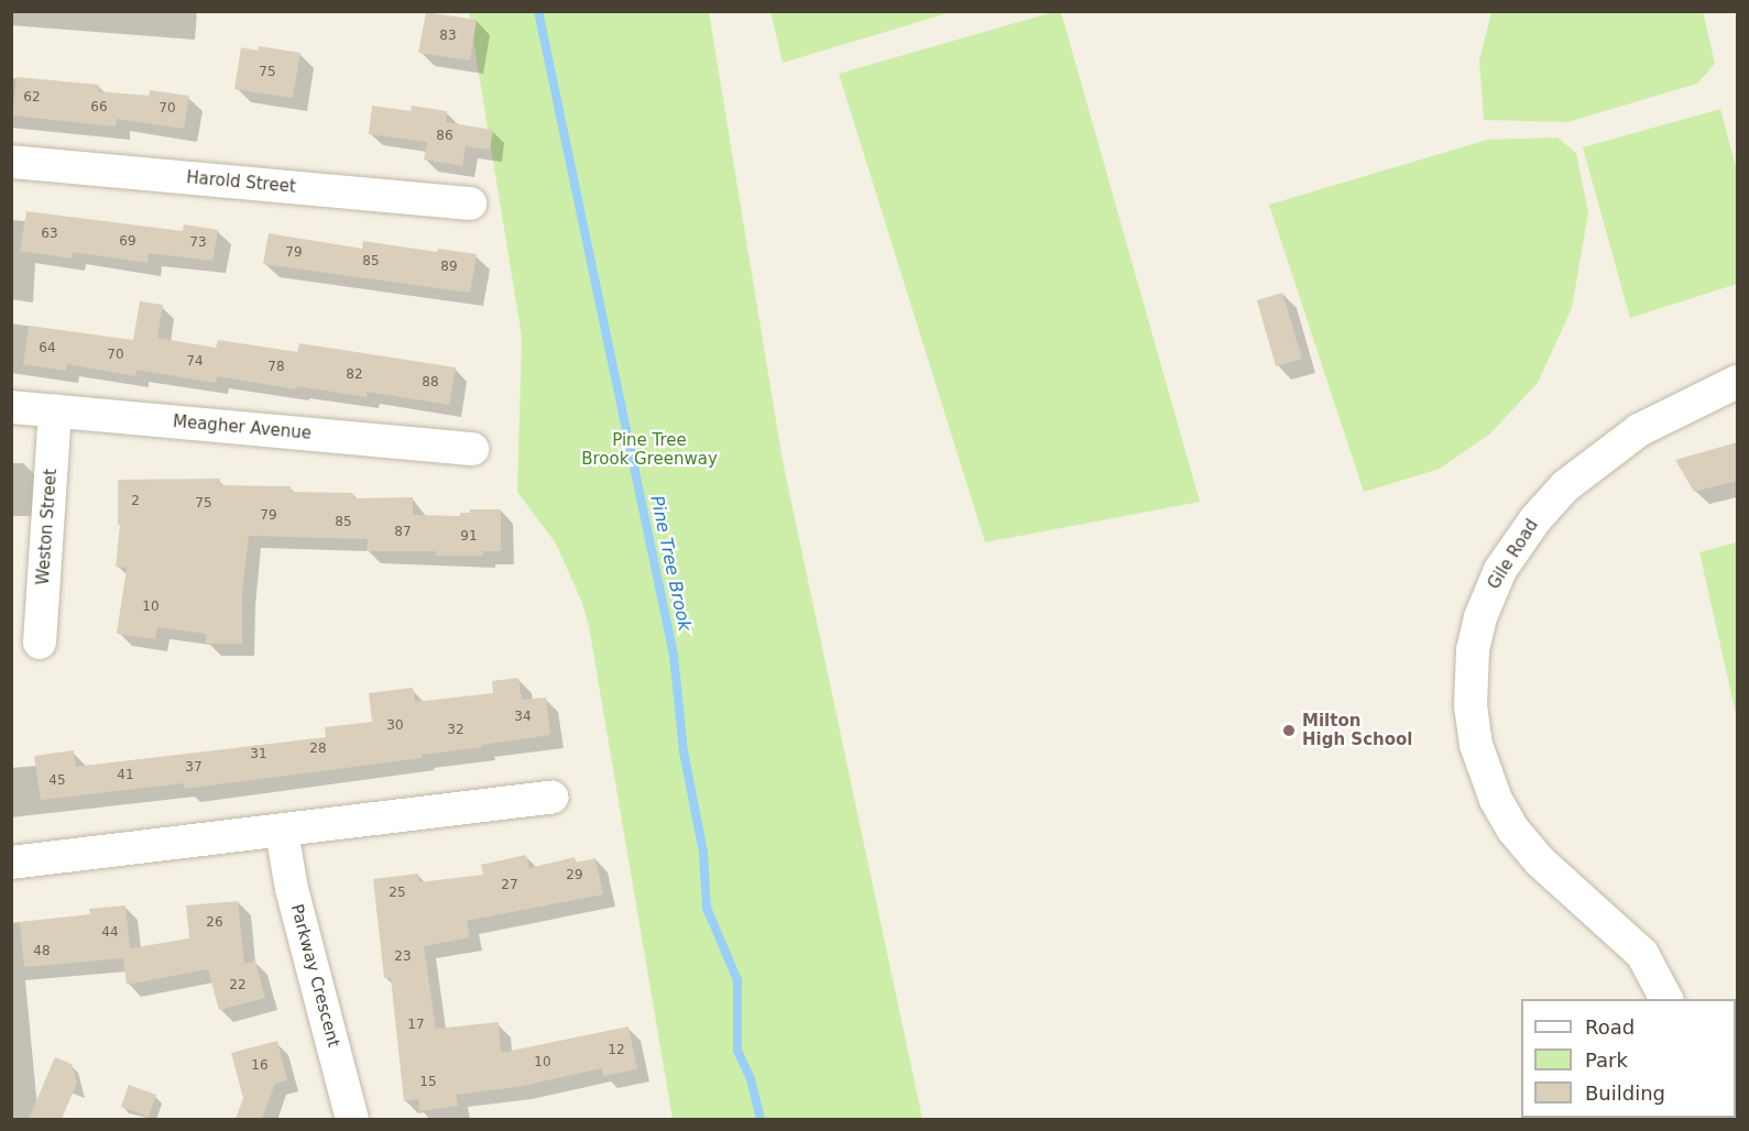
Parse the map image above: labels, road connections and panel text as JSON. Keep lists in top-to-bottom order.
{
  "streets": {
    "street": [
      "Harold Street",
      "Meagher Avenue",
      "Weston Street",
      "Gile Road",
      "Parkway Crescent"
    ]
  },
  "crossings": [
    ["Meagher Avenue", "Weston Street"]
  ],
  "water": ["Pine Tree Brook"],
  "parks": ["Pine Tree Brook Greenway"],
  "places": ["Milton High School"],
  "house_numbers": [
    "83",
    "75",
    "62",
    "66",
    "70",
    "86",
    "63",
    "69",
    "73",
    "79",
    "85",
    "89",
    "64",
    "70",
    "74",
    "78",
    "82",
    "88",
    "2",
    "75",
    "79",
    "85",
    "87",
    "91",
    "10",
    "34",
    "30",
    "32",
    "28",
    "31",
    "37",
    "41",
    "45",
    "29",
    "27",
    "25",
    "26",
    "44",
    "48",
    "23",
    "22",
    "17",
    "12",
    "10",
    "16",
    "15"
  ],
  "legend": ["Road", "Park", "Building"]
}
